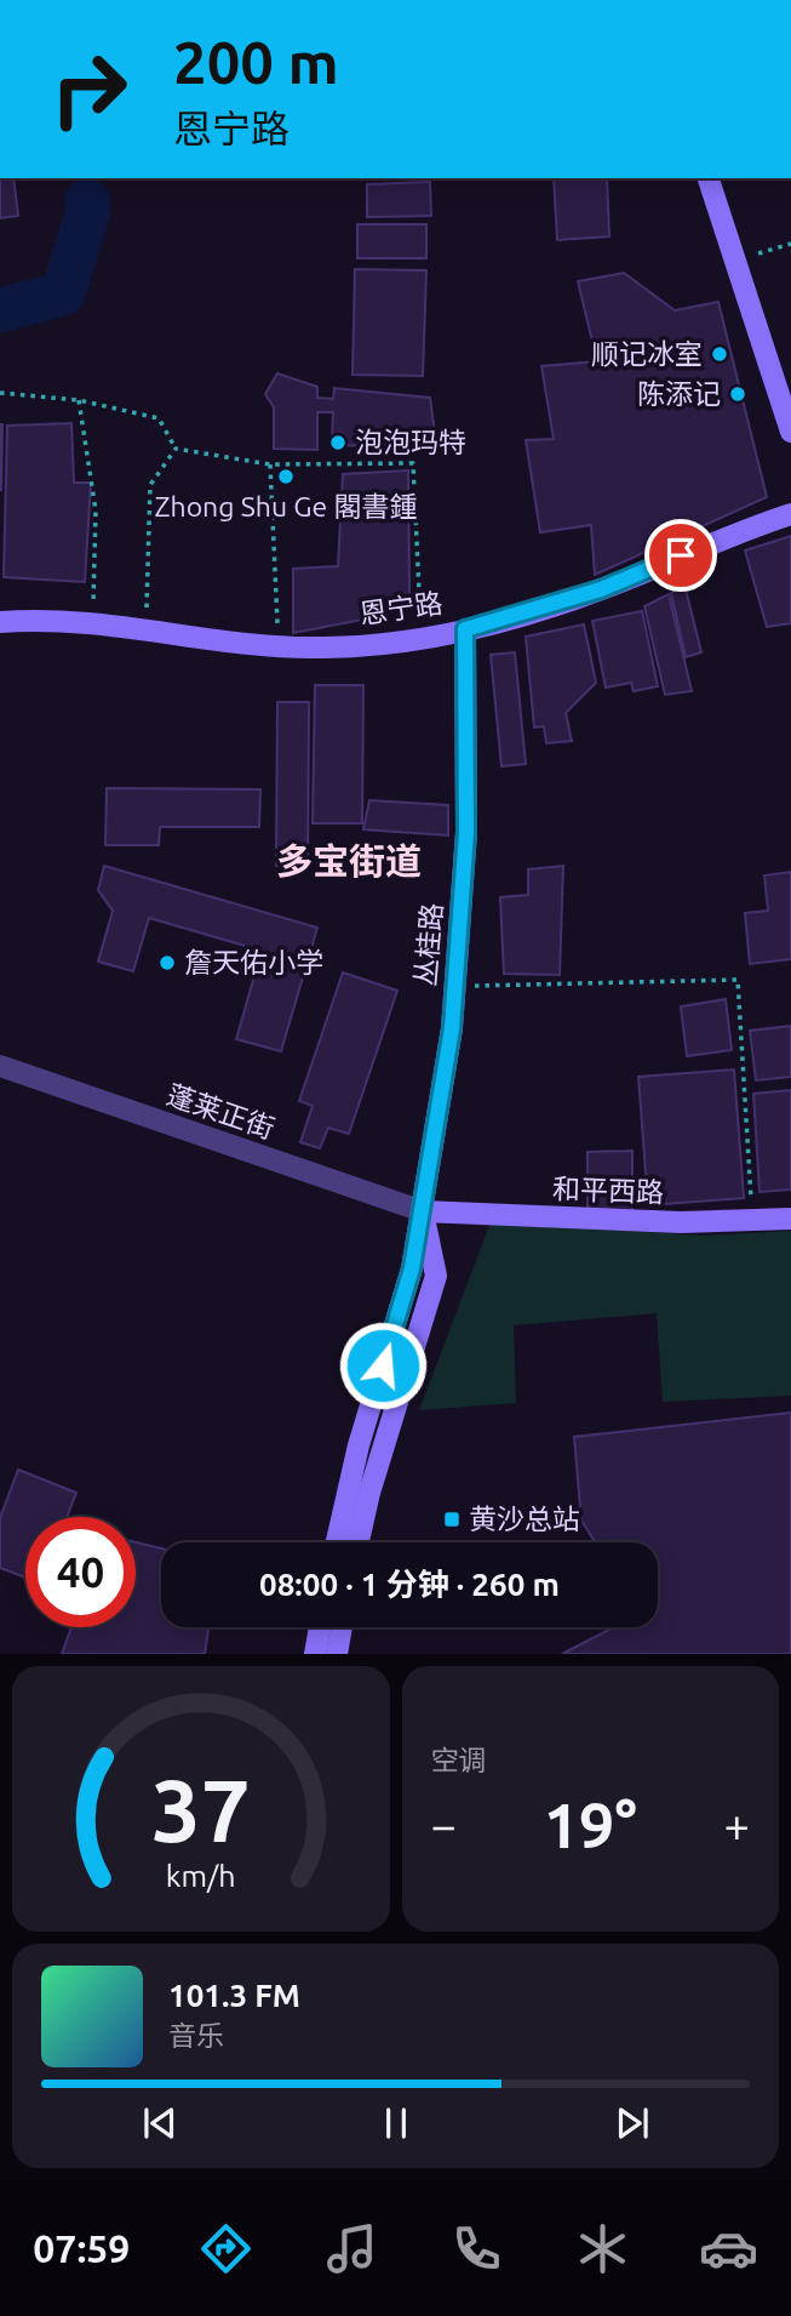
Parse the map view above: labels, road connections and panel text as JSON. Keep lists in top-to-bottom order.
{
  "streets": {
    "street": [
      "恩宁路",
      "丛桂路",
      "蓬莱正街",
      "和平西路"
    ]
  },
  "crossings": [
    ["恩宁路", "丛桂路"],
    ["丛桂路", "蓬莱正街"],
    ["丛桂路", "和平西路"],
    ["蓬莱正街", "和平西路"]
  ],
  "districts": ["多宝街道"],
  "places": {
    "other": [
      "顺记冰室",
      "陈添记",
      "泡泡玛特",
      "Zhong Shu Ge 閣書鍾",
      "詹天佑小学"
    ],
    "transit": ["黄沙总站"]
  },
  "page": {
    "turn": ["200 m", "恩宁路"],
    "limit": "40",
    "trip": "08:00 · 1 分钟 · 260 m",
    "tile": "空调",
    "heat": ["−", "19°", "+"],
    "song": ["101.3 FM", "音乐"],
    "tabs": "07:59",
    "gauge": ["37", "km/h"]
  }
}
